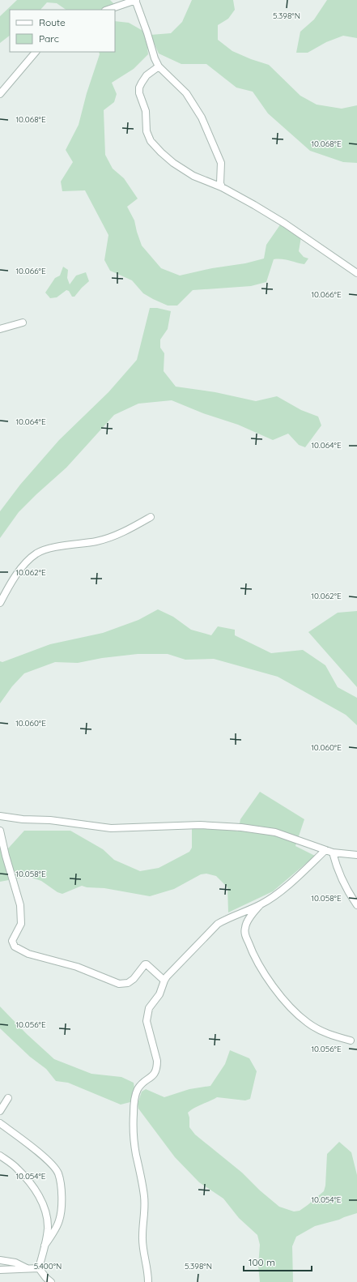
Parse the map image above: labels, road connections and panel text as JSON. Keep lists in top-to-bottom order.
{
  "legend": ["Route", "Parc"],
  "scale_bar": "100 m",
  "coordinates": [
    "5.398°N",
    "10.068°E",
    "10.066°E",
    "10.064°E",
    "10.062°E",
    "10.060°E",
    "10.058°E",
    "10.056°E",
    "10.054°E",
    "5.400°N"
  ]
}
